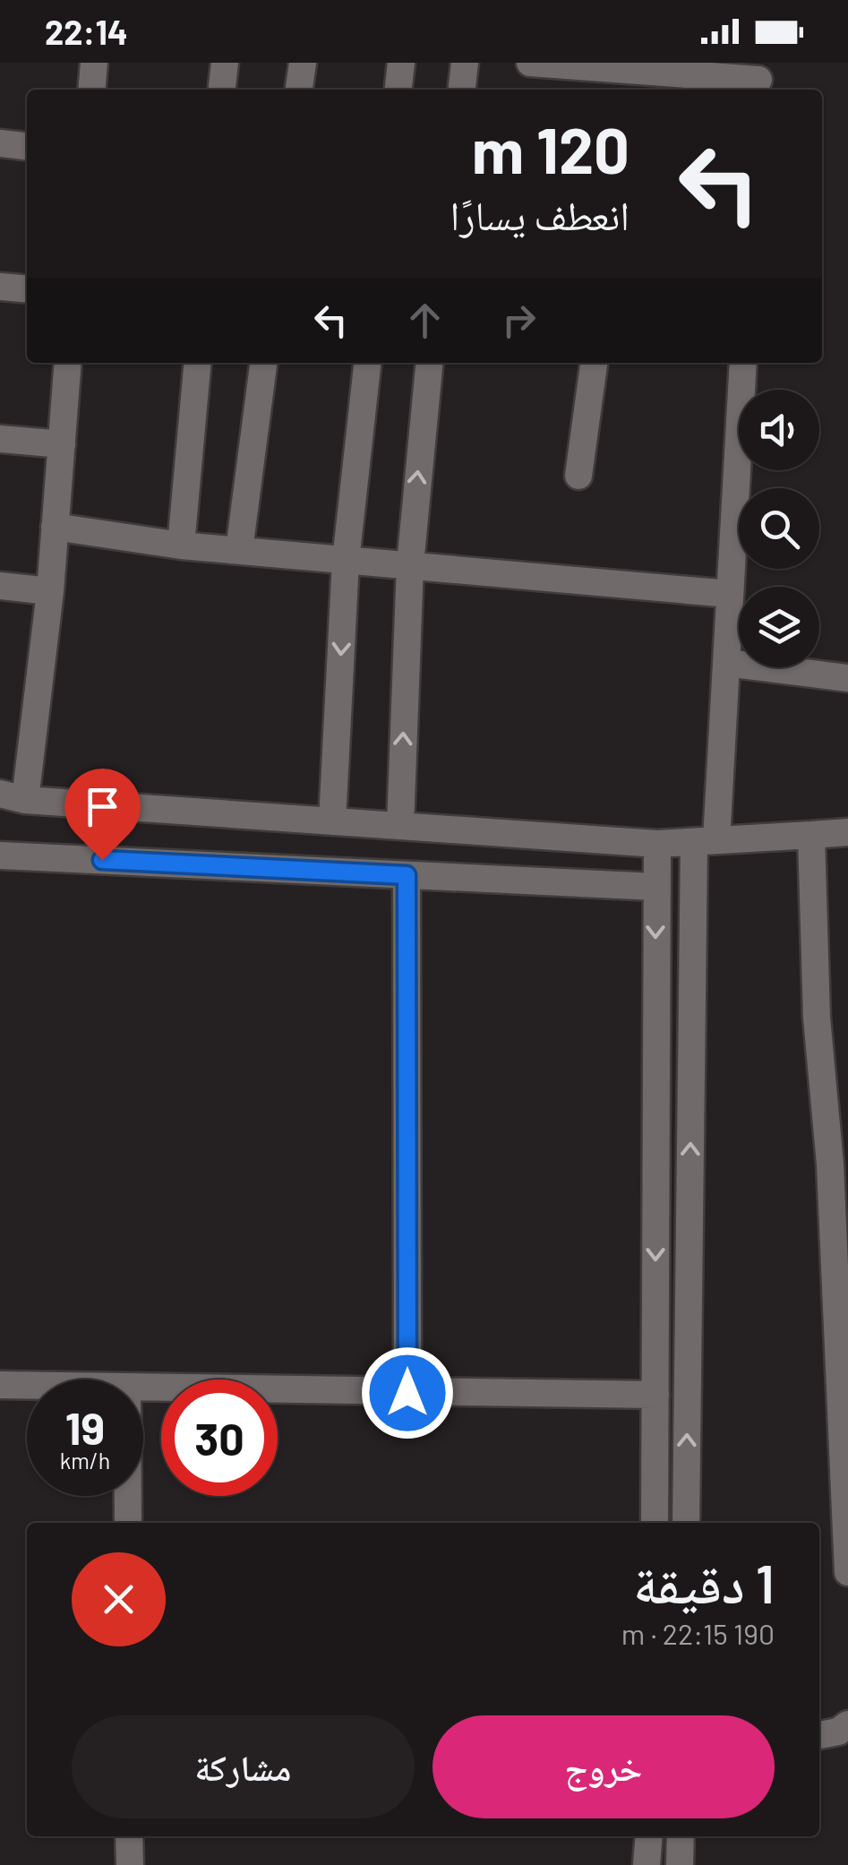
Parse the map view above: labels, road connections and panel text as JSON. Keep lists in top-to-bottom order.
{
  "page": {
    "status": "22:14",
    "turn": ["120 m", "انعطف يسارًا"],
    "speed": "19 km/h",
    "limit": "30",
    "heading": ["1 دقيقة", "190 m · 22:15"],
    "buttons": ["خروج", "مشاركة"]
  }
}
